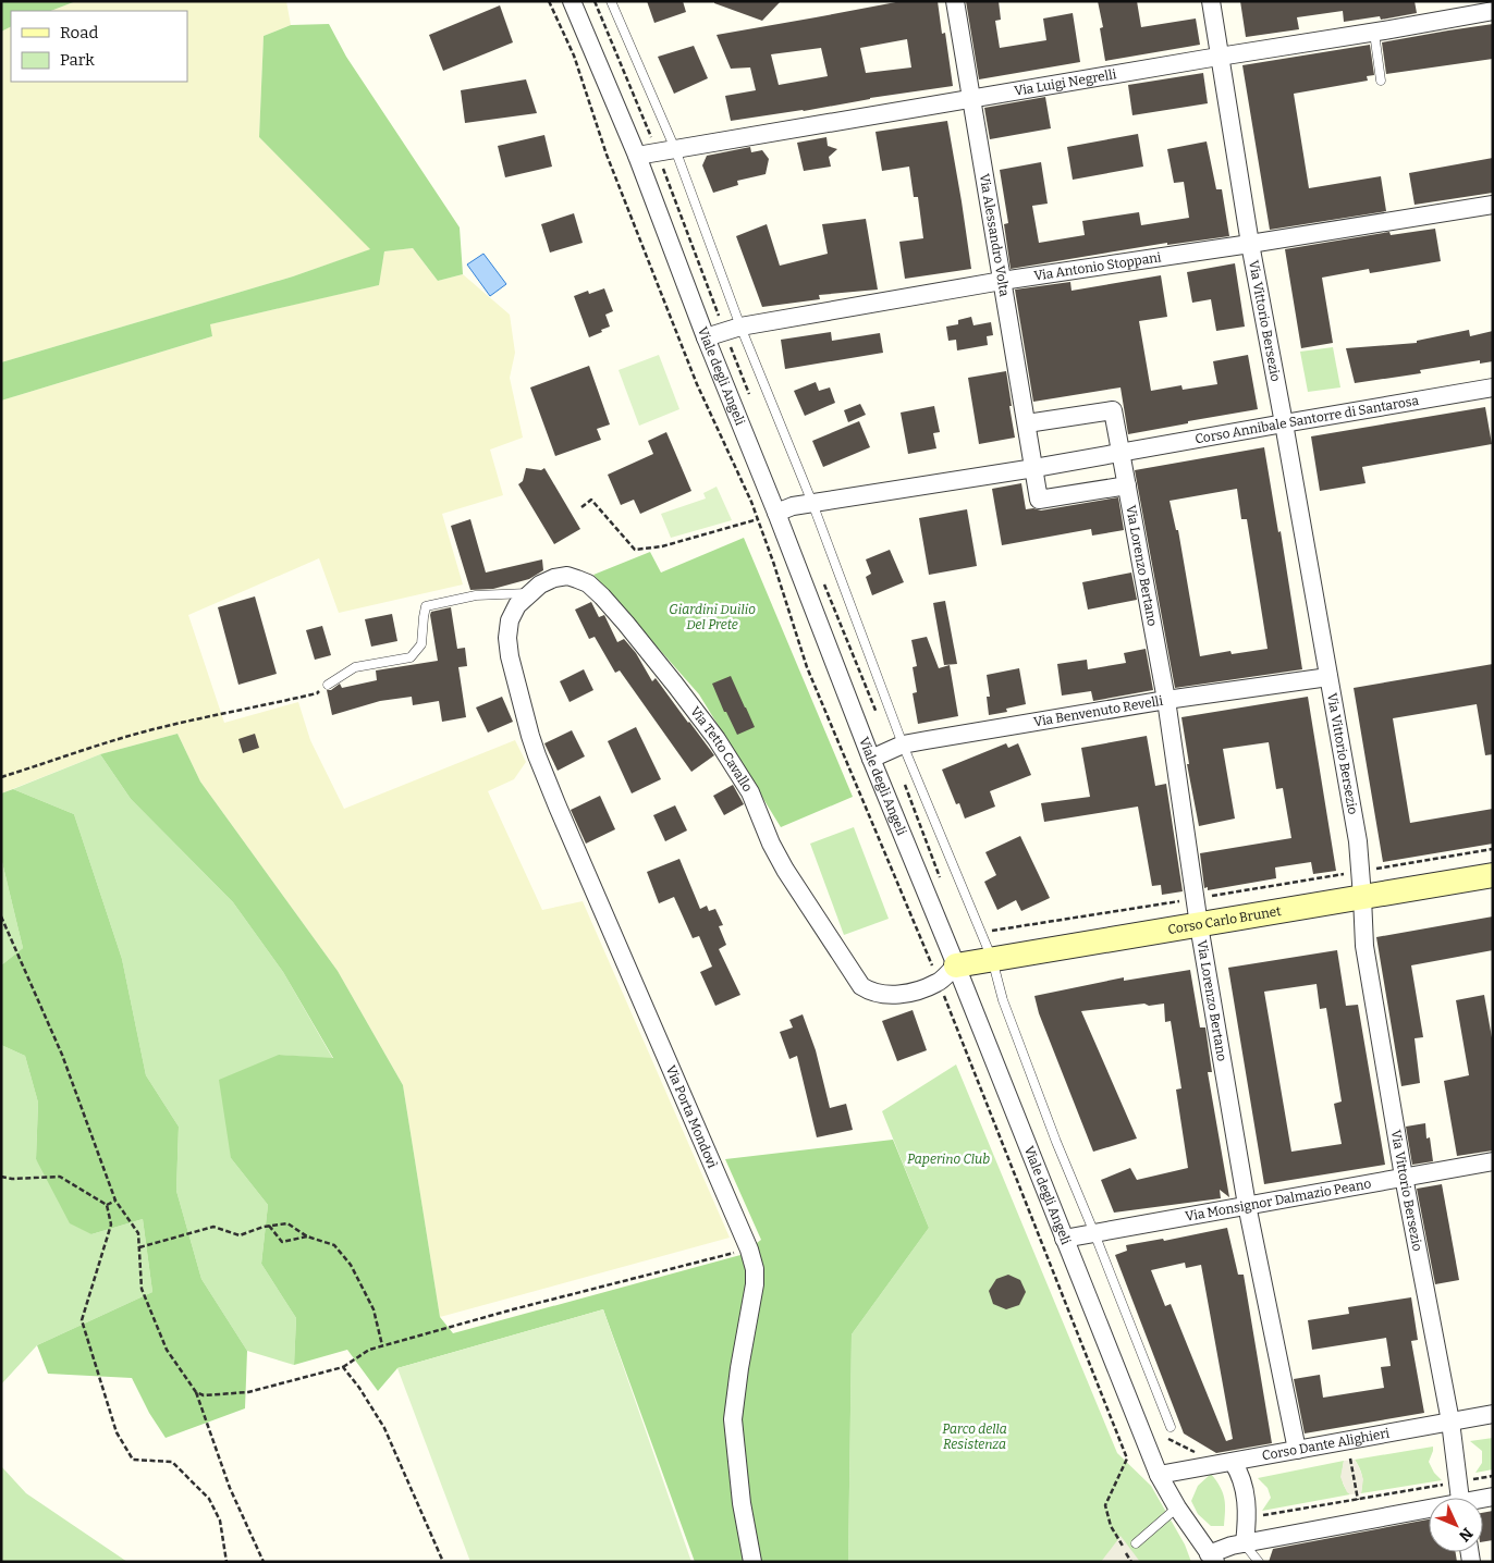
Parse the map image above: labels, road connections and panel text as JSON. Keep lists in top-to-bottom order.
{
  "streets": {
    "street": [
      "Via Luigi Negrelli",
      "Via Alessandro Volta",
      "Via Antonio Stoppani",
      "Via Vittorio Bersezio",
      "Viale degli Angeli",
      "Corso Annibale Santorre di Santarosa",
      "Via Lorenzo Bertano",
      "Via Benvenuto Revelli",
      "Via Tetto Cavallo",
      "Corso Carlo Brunet",
      "Via Porta Mondovì",
      "Via Monsignor Dalmazio Peano",
      "Corso Dante Alighieri"
    ]
  },
  "crossings": [
    ["Via Luigi Negrelli", "Via Alessandro Volta"],
    ["Via Luigi Negrelli", "Via Vittorio Bersezio"],
    ["Via Luigi Negrelli", "Viale degli Angeli"],
    ["Via Alessandro Volta", "Via Antonio Stoppani"],
    ["Via Alessandro Volta", "Corso Annibale Santorre di Santarosa"],
    ["Via Antonio Stoppani", "Via Vittorio Bersezio"],
    ["Via Antonio Stoppani", "Viale degli Angeli"],
    ["Via Vittorio Bersezio", "Corso Annibale Santorre di Santarosa"],
    ["Via Vittorio Bersezio", "Via Benvenuto Revelli"],
    ["Via Vittorio Bersezio", "Corso Carlo Brunet"],
    ["Via Vittorio Bersezio", "Via Monsignor Dalmazio Peano"],
    ["Via Vittorio Bersezio", "Corso Dante Alighieri"],
    ["Viale degli Angeli", "Corso Annibale Santorre di Santarosa"],
    ["Viale degli Angeli", "Via Benvenuto Revelli"],
    ["Viale degli Angeli", "Via Tetto Cavallo"],
    ["Viale degli Angeli", "Corso Carlo Brunet"],
    ["Viale degli Angeli", "Via Monsignor Dalmazio Peano"],
    ["Viale degli Angeli", "Corso Dante Alighieri"],
    ["Corso Annibale Santorre di Santarosa", "Via Lorenzo Bertano"],
    ["Via Lorenzo Bertano", "Via Benvenuto Revelli"],
    ["Via Lorenzo Bertano", "Corso Carlo Brunet"],
    ["Via Lorenzo Bertano", "Via Monsignor Dalmazio Peano"],
    ["Via Lorenzo Bertano", "Corso Dante Alighieri"],
    ["Via Tetto Cavallo", "Corso Carlo Brunet"],
    ["Via Tetto Cavallo", "Via Porta Mondovì"]
  ],
  "parks": ["Giardini Duilio Del Prete", "Paperino Club", "Parco della Resistenza"],
  "legend": ["Road", "Park"],
  "north": "bottom right"
}
